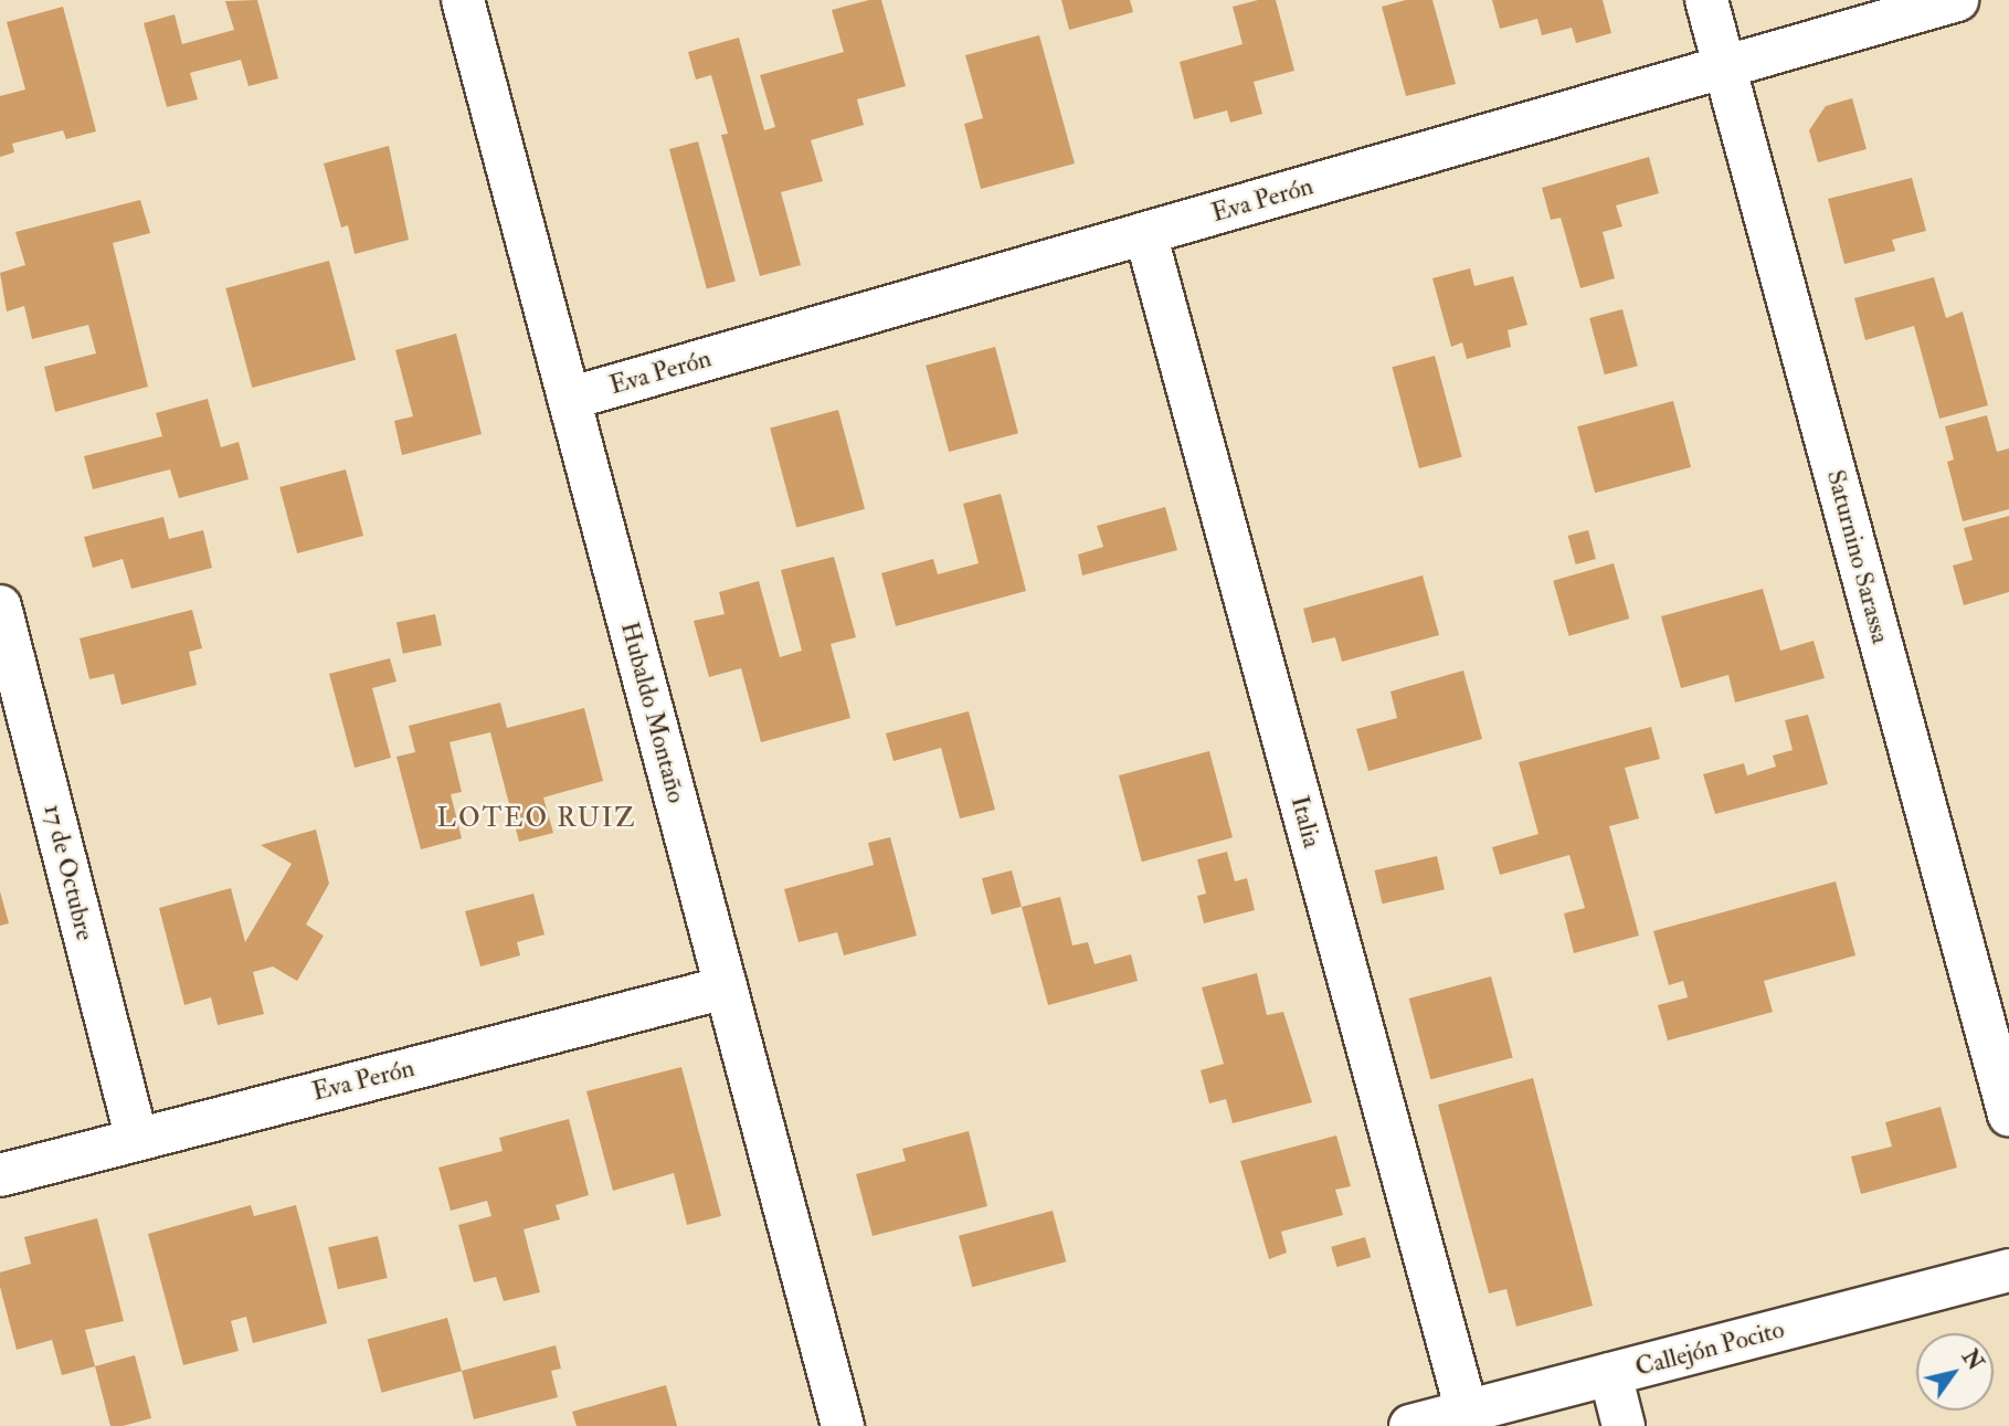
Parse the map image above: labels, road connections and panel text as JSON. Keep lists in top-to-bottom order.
{
  "streets": {
    "street": [
      "Eva Perón",
      "Saturnino Sarassa",
      "Hubaldo Montaño",
      "Italia",
      "17 de Octubre",
      "Callejón Pocito"
    ]
  },
  "crossings": [
    ["Eva Perón", "Saturnino Sarassa"],
    ["Eva Perón", "Hubaldo Montaño"],
    ["Eva Perón", "Italia"],
    ["Eva Perón", "17 de Octubre"],
    ["Italia", "Callejón Pocito"]
  ],
  "districts": ["LOTEO RUIZ"],
  "north": "top right"
}
